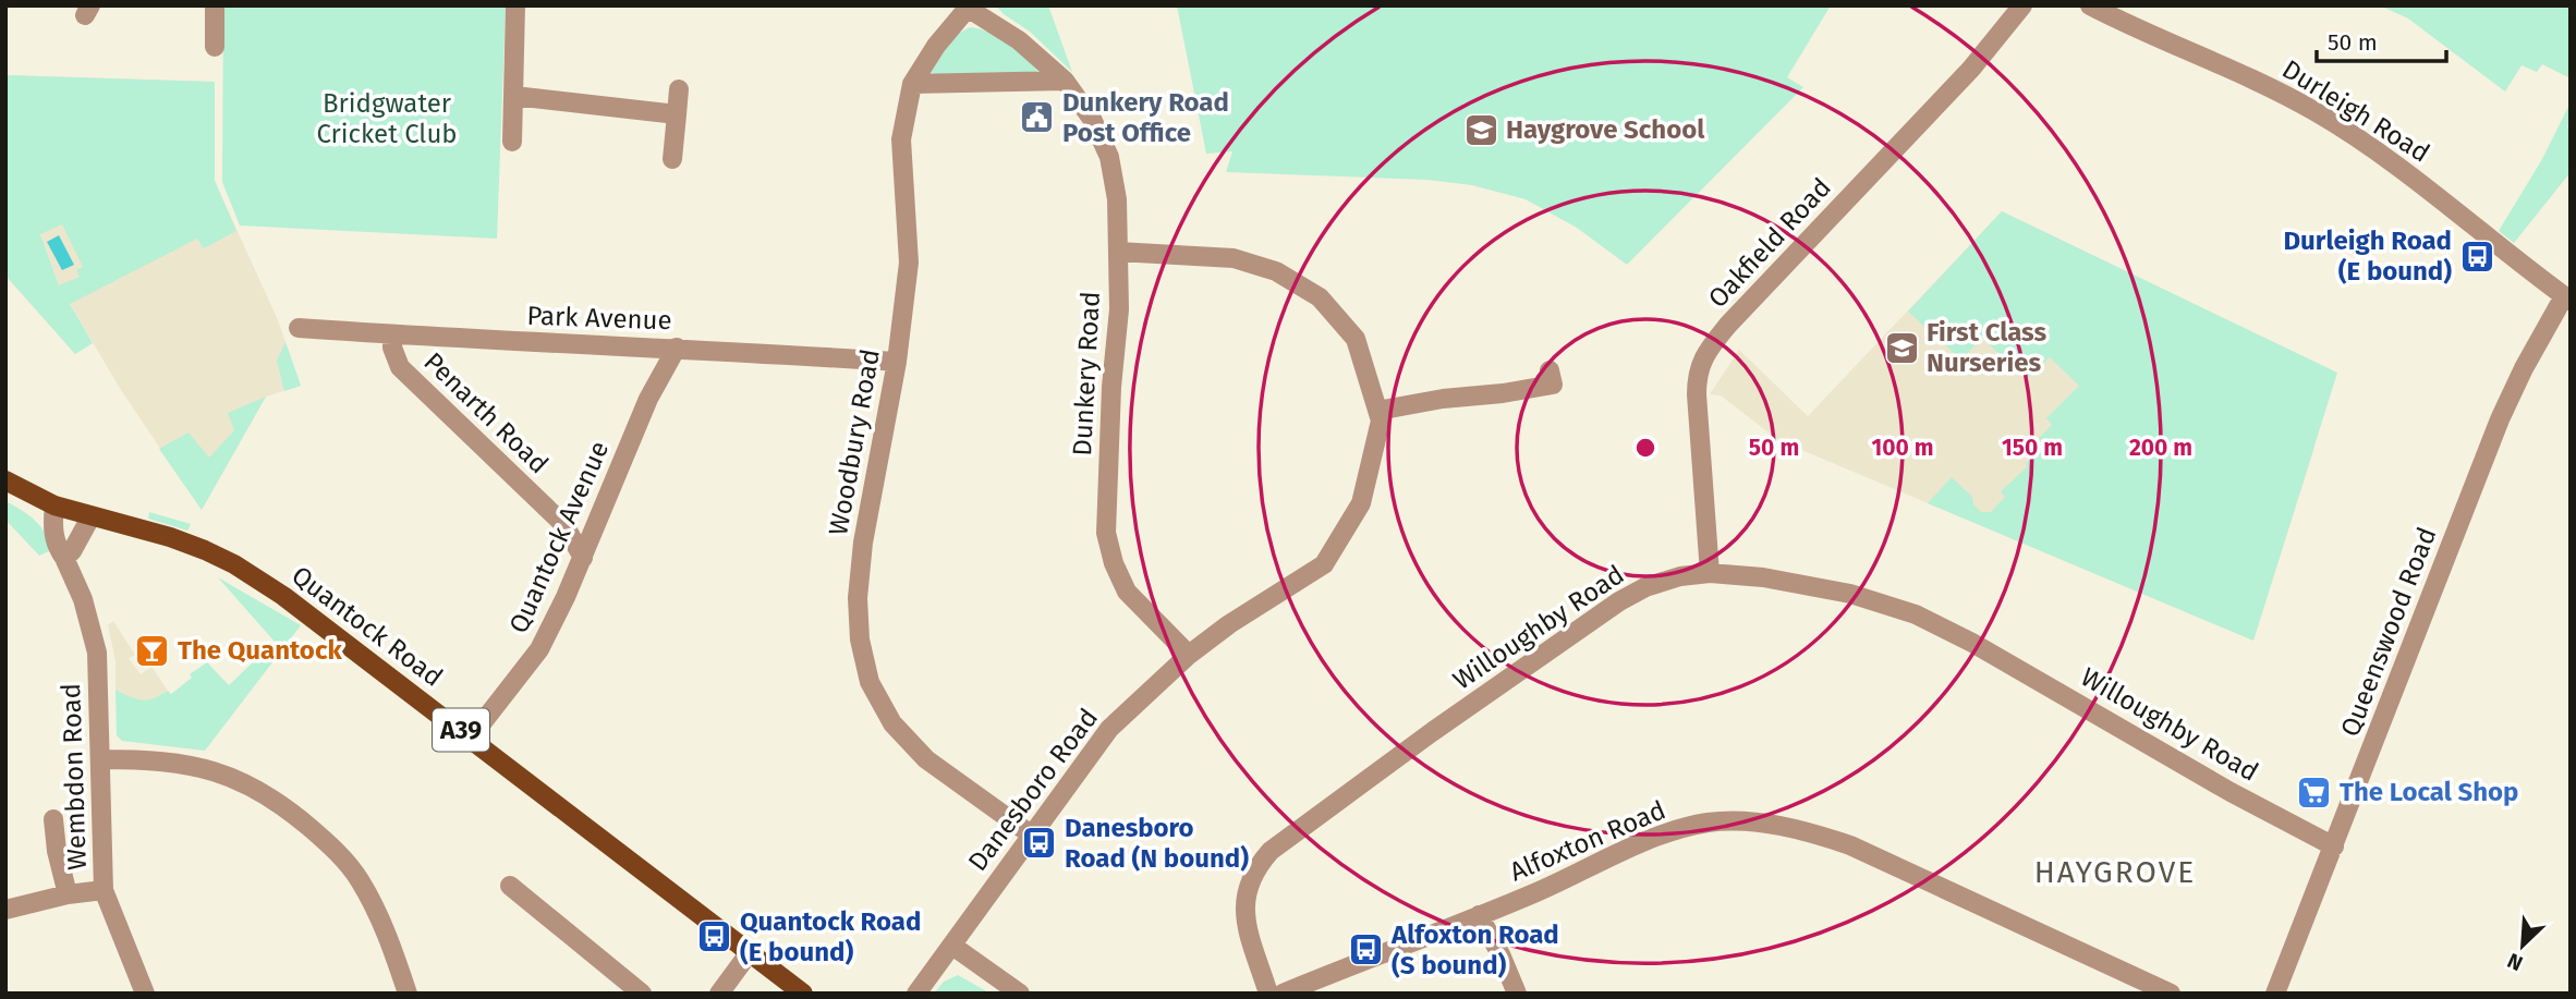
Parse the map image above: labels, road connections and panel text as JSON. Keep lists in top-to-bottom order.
{
  "streets": {
    "main road": ["Quantock Road", "A39"],
    "street": [
      "Durleigh Road",
      "Oakfield Road",
      "Park Avenue",
      "Dunkery Road",
      "Penarth Road",
      "Woodbury Road",
      "Quantock Avenue",
      "Willoughby Road",
      "Queenswood Road",
      "Wembdon Road",
      "Danesboro Road",
      "Alfoxton Road"
    ]
  },
  "crossings": [
    ["Durleigh Road", "Queenswood Road"],
    ["Oakfield Road", "Willoughby Road"],
    ["Park Avenue", "Penarth Road"],
    ["Park Avenue", "Woodbury Road"],
    ["Park Avenue", "Quantock Avenue"],
    ["Dunkery Road", "Woodbury Road"],
    ["Dunkery Road", "Danesboro Road"],
    ["Penarth Road", "Quantock Avenue"],
    ["Woodbury Road", "Danesboro Road"],
    ["Quantock Avenue", "Quantock Road"],
    ["Quantock Road", "A39"],
    ["Willoughby Road", "Queenswood Road"],
    ["A39", "Wembdon Road"]
  ],
  "districts": ["HAYGROVE"],
  "parks": ["Bridgwater Cricket Club"],
  "places": {
    "public building": ["Dunkery Road Post Office"],
    "school or university": ["Haygrove School", "First Class Nurseries"],
    "bus stop": [
      "Durleigh Road (E bound)",
      "Danesboro Road (N bound)",
      "Quantock Road (E bound)",
      "Alfoxton Road (S bound)"
    ],
    "bar": ["The Quantock"],
    "supermarket": ["The Local Shop"]
  },
  "scale_bar": "50 m",
  "north": "bottom left",
  "rings": [
    "50 m",
    "100 m",
    "150 m",
    "200 m"
  ]
}
